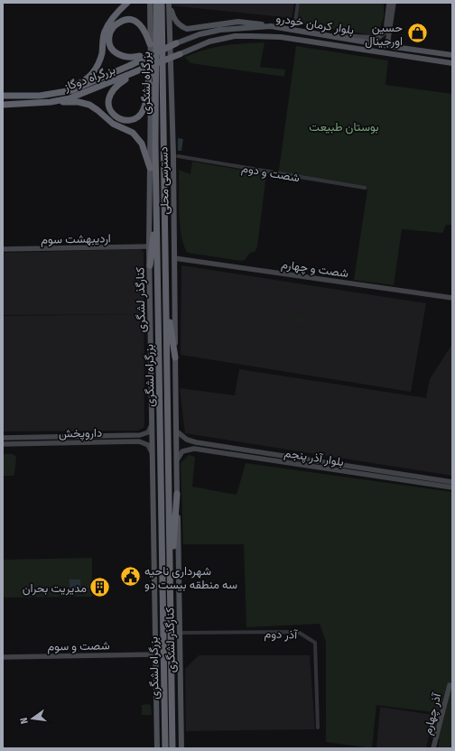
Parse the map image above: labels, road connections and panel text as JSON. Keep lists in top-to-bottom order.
{
  "streets": {
    "highway": ["بزرگراه دوگاز", "بزرگراه لشگری"],
    "main road": ["بلوار کرمان خودرو", "دسترسی محلی", "کنارگذر لشگری"],
    "street": [
      "شصت و دوم",
      "اردیبهشت سوم",
      "شصت و چهارم",
      "داروپخش",
      "بلوار آذر پنجم",
      "آذر دوم",
      "شصت و سوم",
      "آذر چهارم"
    ]
  },
  "crossings": [
    ["بلوار کرمان خودرو", "بزرگراه دوگاز"],
    ["دسترسی محلی", "شصت و چهارم"],
    ["دسترسی محلی", "کنارگذر لشگری"],
    ["اردیبهشت سوم", "کنارگذر لشگری"],
    ["کنارگذر لشگری", "بلوار آذر پنجم"],
    ["کنارگذر لشگری", "آذر دوم"],
    ["کنارگذر لشگری", "شصت و سوم"]
  ],
  "parks": ["بوستان طبیعت"],
  "places": {
    "shop": ["حسین اورجینال"],
    "public building": ["شهرداری ناحیه سه منطقه بیست دو"],
    "building": ["مدیریت بحران"]
  },
  "north": "left"
}
